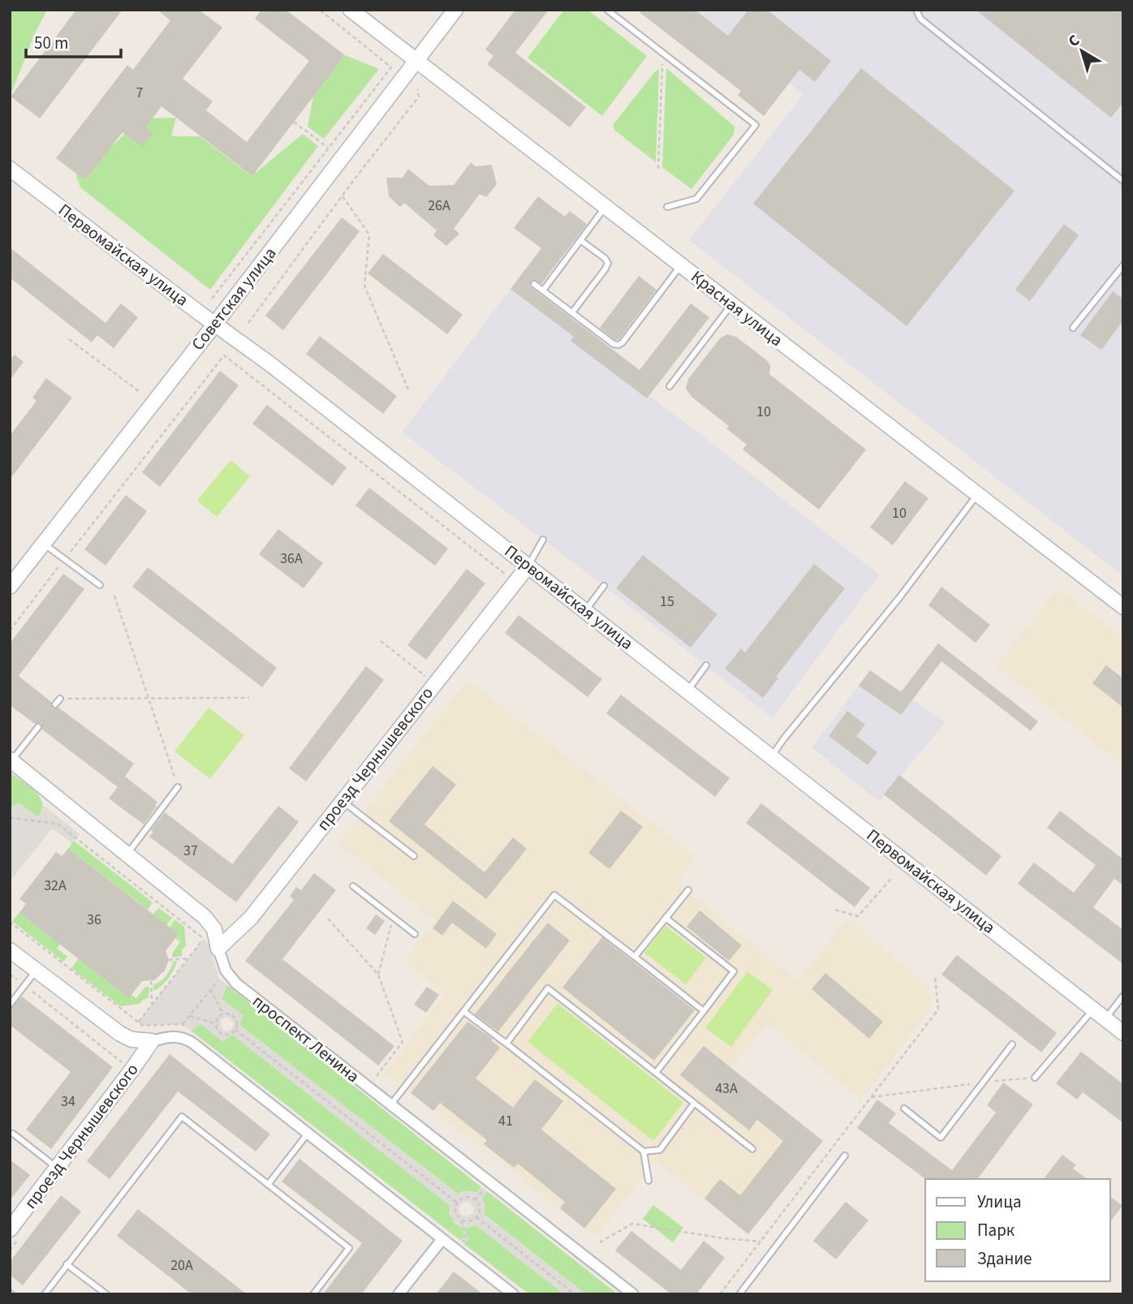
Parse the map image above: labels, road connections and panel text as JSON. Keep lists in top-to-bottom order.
{
  "streets": {
    "street": [
      "Первомайская улица",
      "Советская улица",
      "Красная улица",
      "проезд Чернышевского",
      "проспект Ленина"
    ]
  },
  "crossings": [
    ["Первомайская улица", "Советская улица"],
    ["Первомайская улица", "проезд Чернышевского"],
    ["Советская улица", "Красная улица"],
    ["проезд Чернышевского", "проспект Ленина"]
  ],
  "house_numbers": [
    "7",
    "26А",
    "10",
    "10",
    "36А",
    "15",
    "37",
    "32А",
    "36",
    "43А",
    "34",
    "41",
    "20А"
  ],
  "legend": ["Улица", "Парк", "Здание"],
  "scale_bar": "50 m",
  "north": "top left"
}
